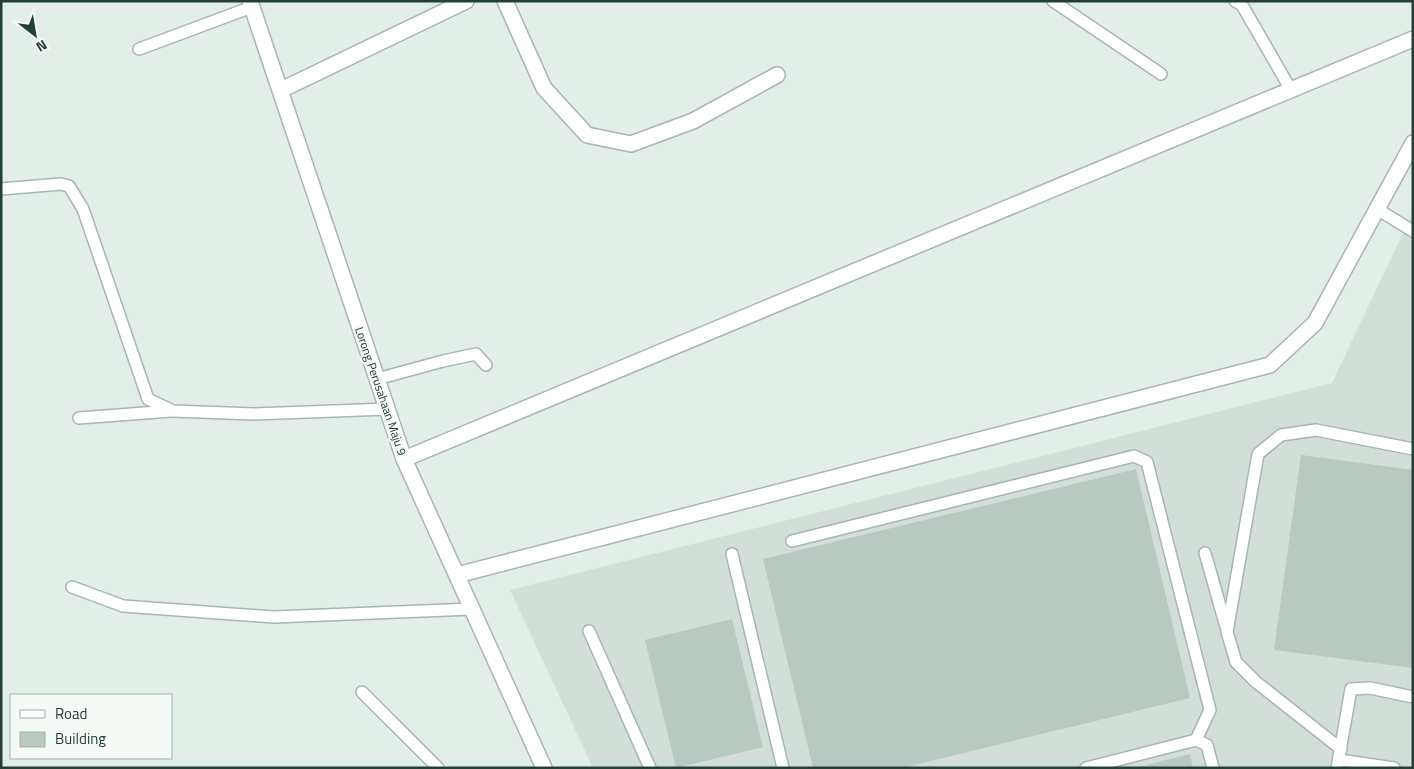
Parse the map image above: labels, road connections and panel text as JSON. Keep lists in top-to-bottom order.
{
  "streets": {
    "street": ["Lorong Perusahaan Maju 9"]
  },
  "legend": ["Road", "Building"],
  "north": "bottom right"
}
